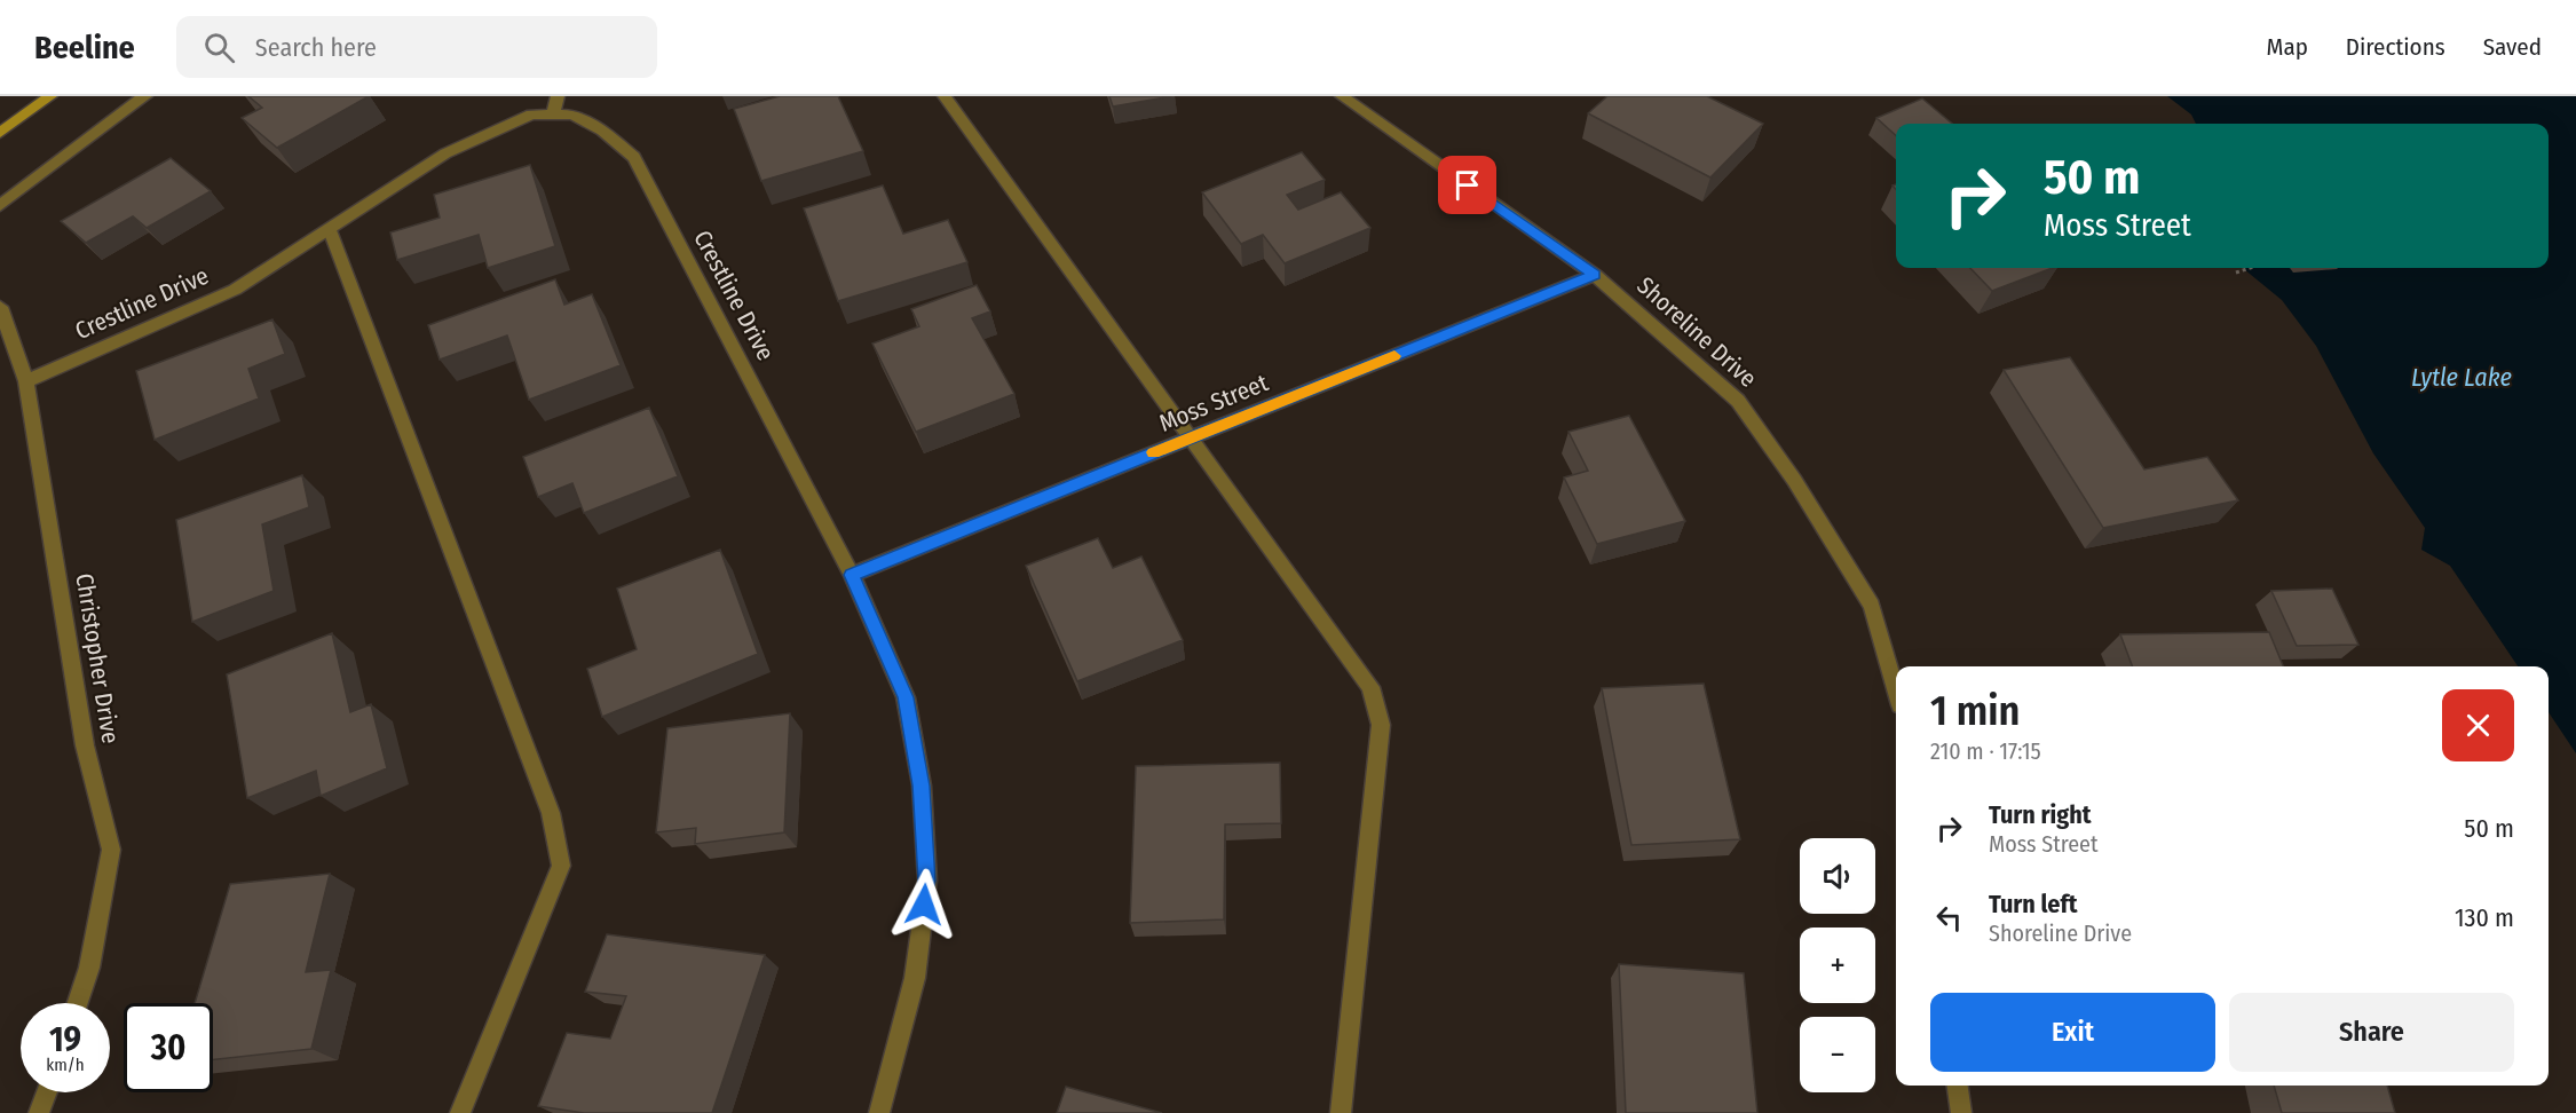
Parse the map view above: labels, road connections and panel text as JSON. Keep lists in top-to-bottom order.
{
  "streets": {
    "street": [
      "Crestline Drive",
      "Shoreline Drive",
      "Moss Street",
      "Christopher Drive"
    ]
  },
  "crossings": [
    ["Crestline Drive", "Moss Street"],
    ["Crestline Drive", "Christopher Drive"],
    ["Shoreline Drive", "Moss Street"]
  ],
  "water": ["Lytle Lake"],
  "page": {
    "header": "Beeline",
    "search": "Search here",
    "nav": ["Map", "Directions", "Saved"],
    "turn": ["50 m", "Moss Street"],
    "heading": ["1 min", "210 m · 17:15"],
    "list": [
      {
        "name": "Turn right",
        "note": "Moss Street",
        "value": "50 m"
      },
      {
        "name": "Turn left",
        "note": "Shoreline Drive",
        "value": "130 m"
      }
    ],
    "map_buttons": ["+", "−"],
    "buttons": ["Exit", "Share"],
    "speed": "19 km/h",
    "limit": "30"
  }
}
